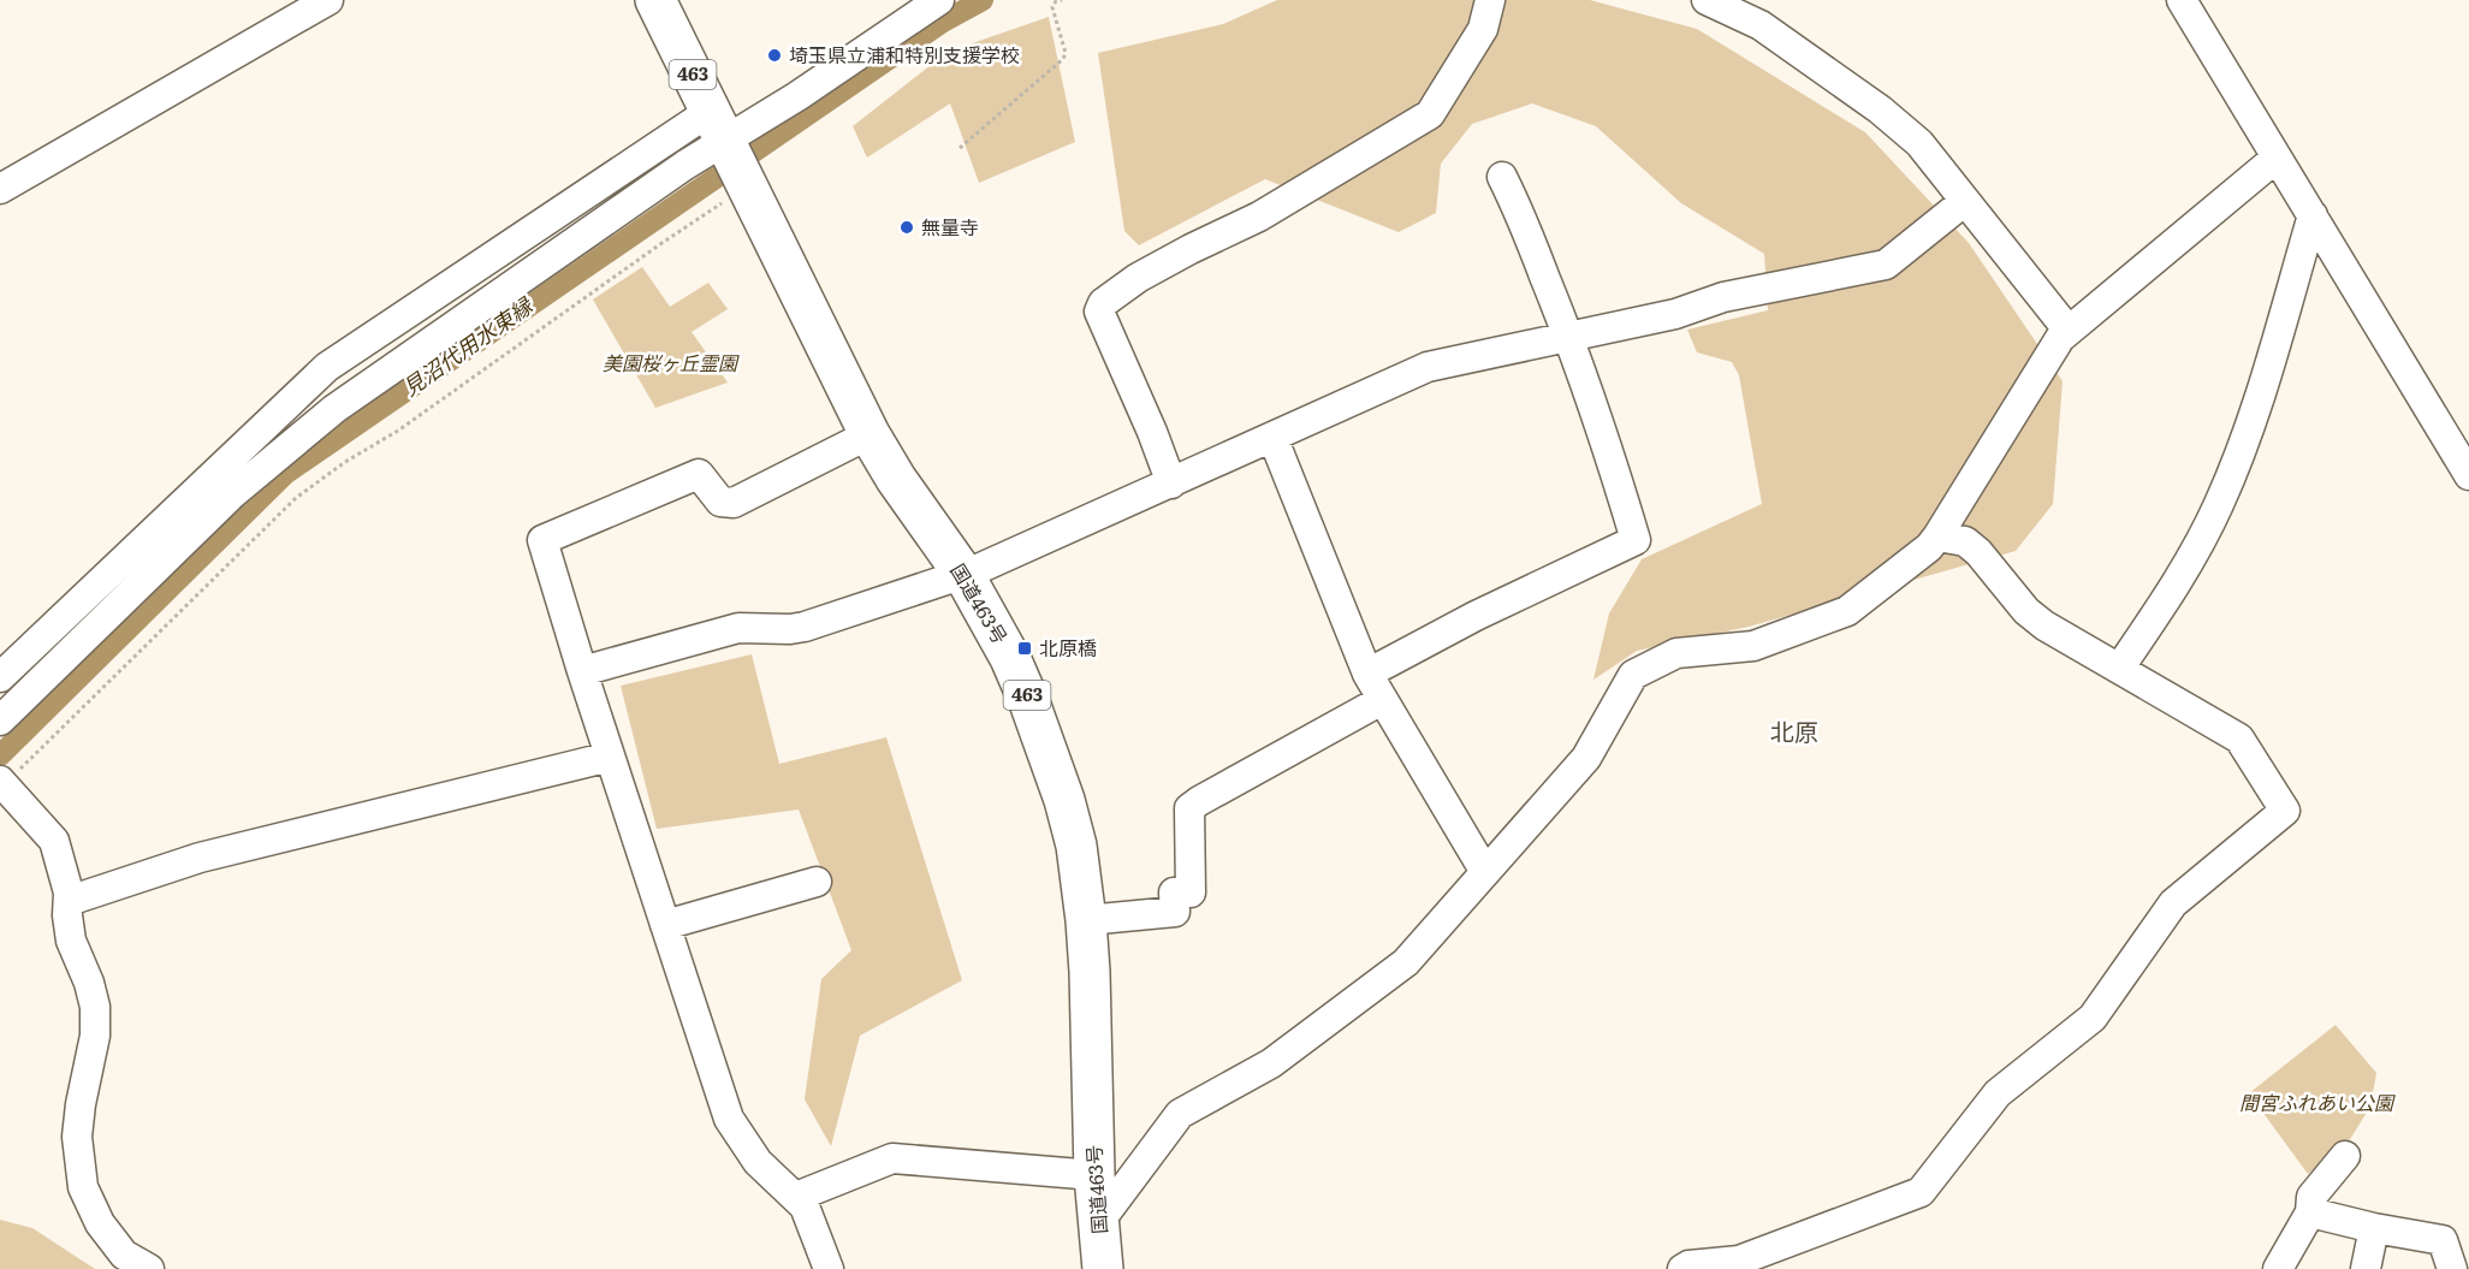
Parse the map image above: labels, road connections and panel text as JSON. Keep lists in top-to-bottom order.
{
  "streets": {
    "highway": ["463", "国道463号"]
  },
  "districts": ["北原"],
  "water": ["見沼代用水東縁"],
  "parks": ["美園桜ヶ丘霊園", "間宮ふれあい公園"],
  "places": {
    "other": ["埼玉県立浦和特別支援学校", "無量寺"],
    "transit": ["北原橋"]
  }
}
